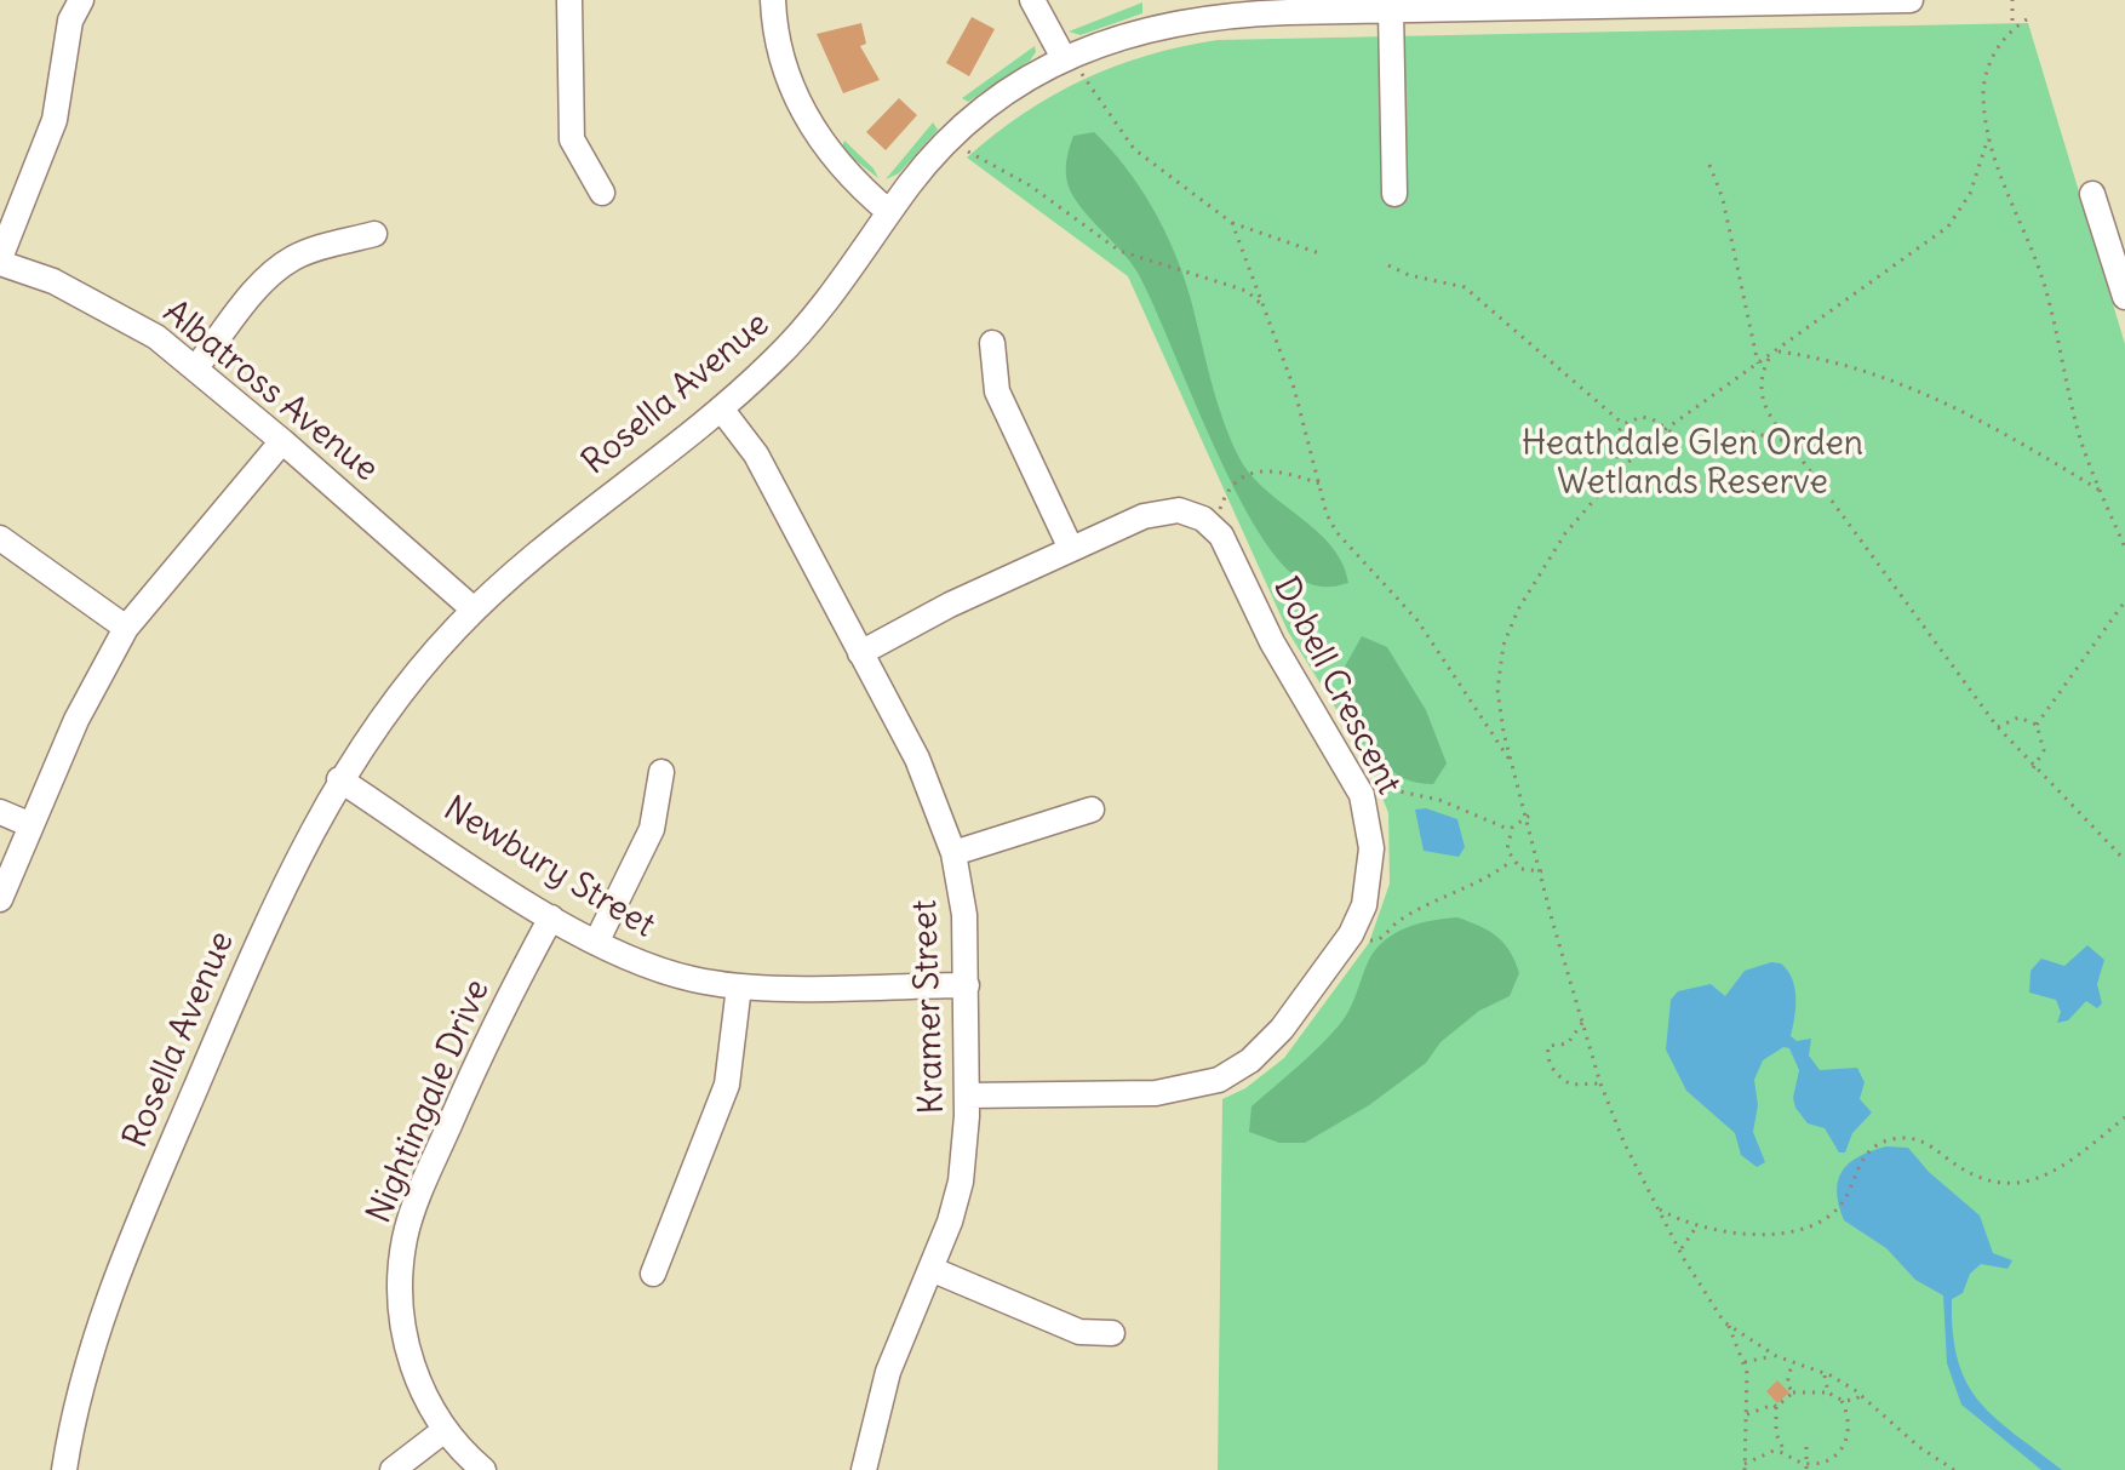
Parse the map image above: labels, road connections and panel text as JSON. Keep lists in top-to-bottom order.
{
  "streets": {
    "street": [
      "Albatross Avenue",
      "Rosella Avenue",
      "Dobell Crescent",
      "Newbury Street",
      "Kramer Street",
      "Nightingale Drive"
    ]
  },
  "crossings": [
    ["Albatross Avenue", "Rosella Avenue"],
    ["Rosella Avenue", "Newbury Street"],
    ["Rosella Avenue", "Kramer Street"],
    ["Dobell Crescent", "Kramer Street"],
    ["Newbury Street", "Kramer Street"],
    ["Newbury Street", "Nightingale Drive"]
  ],
  "parks": ["Heathdale Glen Orden Wetlands Reserve"]
}
